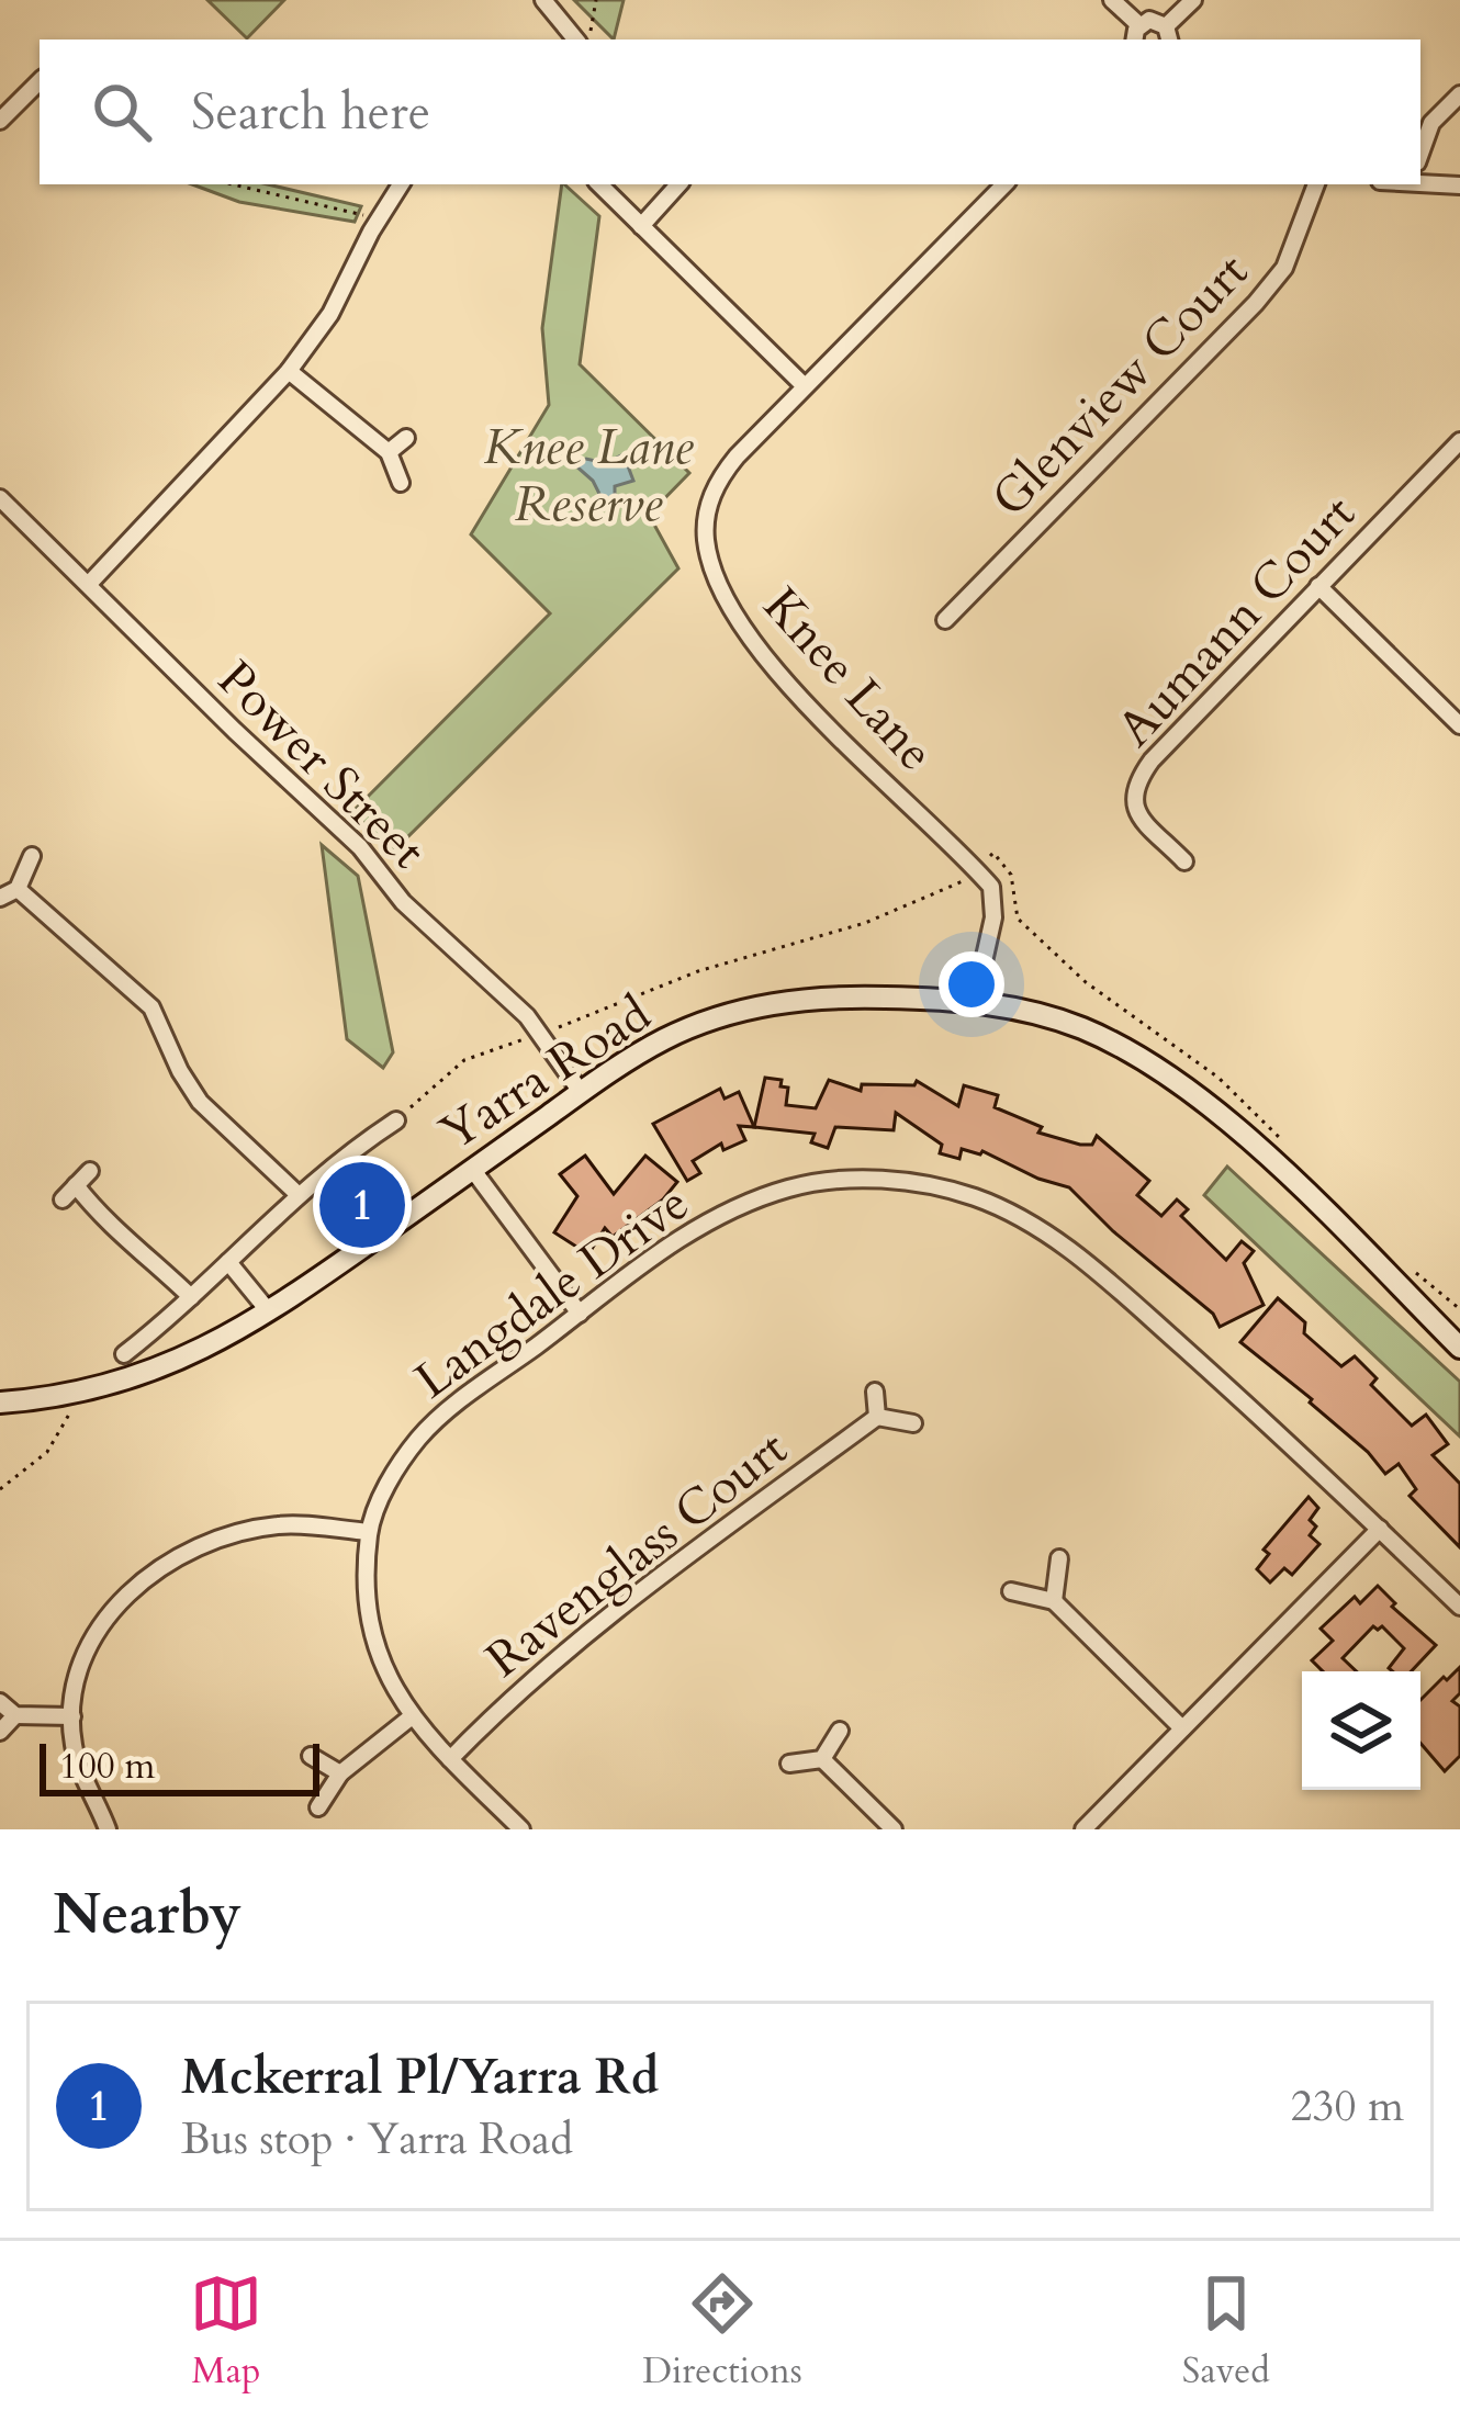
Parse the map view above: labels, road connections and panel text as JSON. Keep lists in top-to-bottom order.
{
  "streets": {
    "main road": ["Yarra Road"],
    "street": [
      "Glenview Court",
      "Aumann Court",
      "Knee Lane",
      "Power Street",
      "Langdale Drive",
      "Ravenglass Court"
    ]
  },
  "crossings": [
    ["Power Street", "Yarra Road"],
    ["Langdale Drive", "Ravenglass Court"]
  ],
  "parks": ["Knee Lane Reserve"],
  "scale_bar": "100 m",
  "page": {
    "search": "Search here",
    "pins": "1",
    "scale": "100 m",
    "heading": "Nearby",
    "list": [
      {
        "mark": "1",
        "name": "Mckerral Pl/Yarra Rd",
        "note": "Bus stop · Yarra Road",
        "value": "230 m"
      }
    ],
    "nav": ["Map", "Directions", "Saved"]
  }
}
